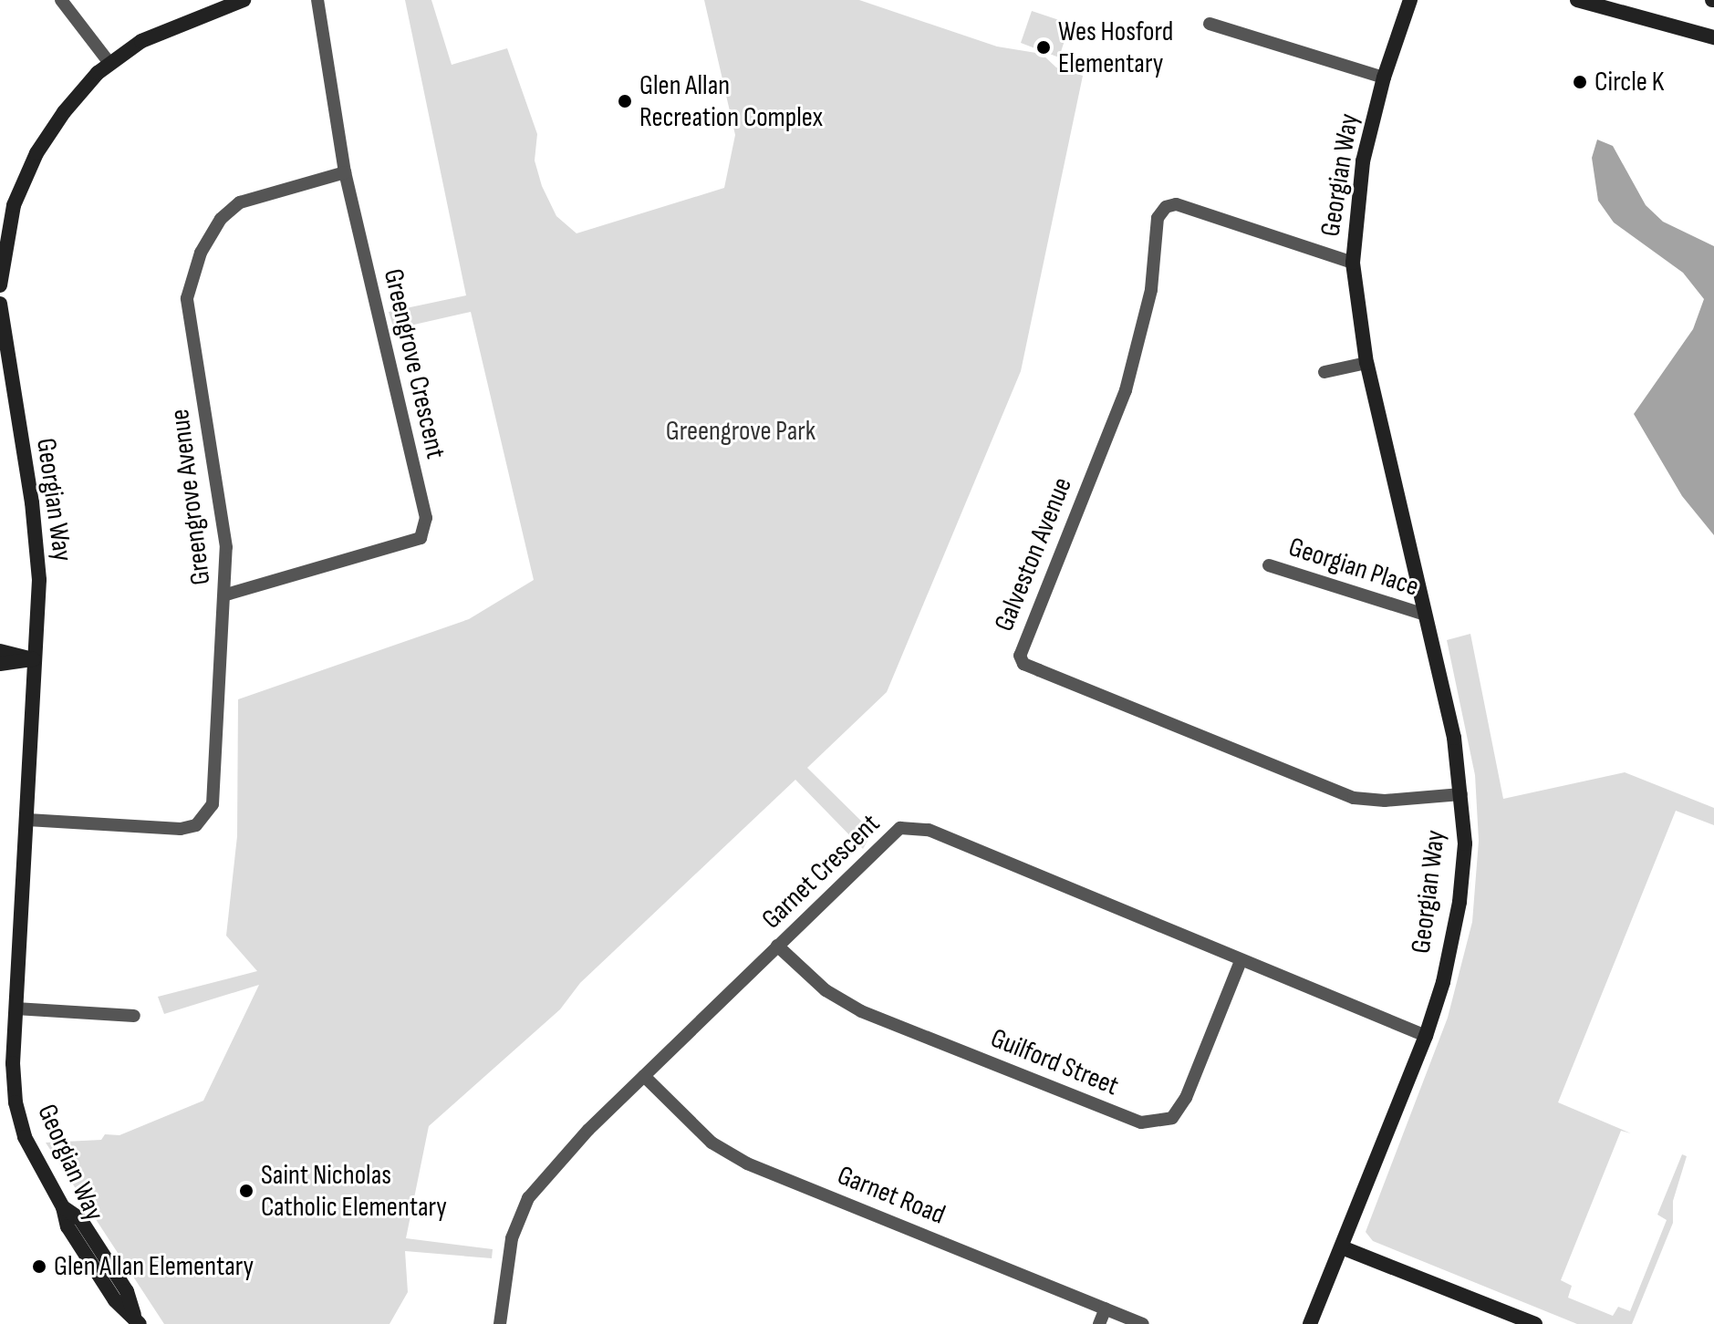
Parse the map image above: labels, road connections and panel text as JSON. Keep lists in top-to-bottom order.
{
  "streets": {
    "street": [
      "Georgian Way",
      "Greengrove Crescent",
      "Greengrove Avenue",
      "Galveston Avenue",
      "Georgian Place",
      "Garnet Crescent",
      "Guilford Street",
      "Garnet Road"
    ]
  },
  "crossings": [
    ["Georgian Way", "Greengrove Avenue"],
    ["Georgian Way", "Galveston Avenue"],
    ["Georgian Way", "Georgian Place"],
    ["Georgian Way", "Garnet Crescent"],
    ["Greengrove Crescent", "Greengrove Avenue"],
    ["Garnet Crescent", "Guilford Street"],
    ["Garnet Crescent", "Garnet Road"]
  ],
  "parks": ["Greengrove Park"],
  "places": [
    "Wes Hosford Elementary",
    "Circle K",
    "Glen Allan Recreation Complex",
    "Saint Nicholas Catholic Elementary",
    "Glen Allan Elementary"
  ]
}
